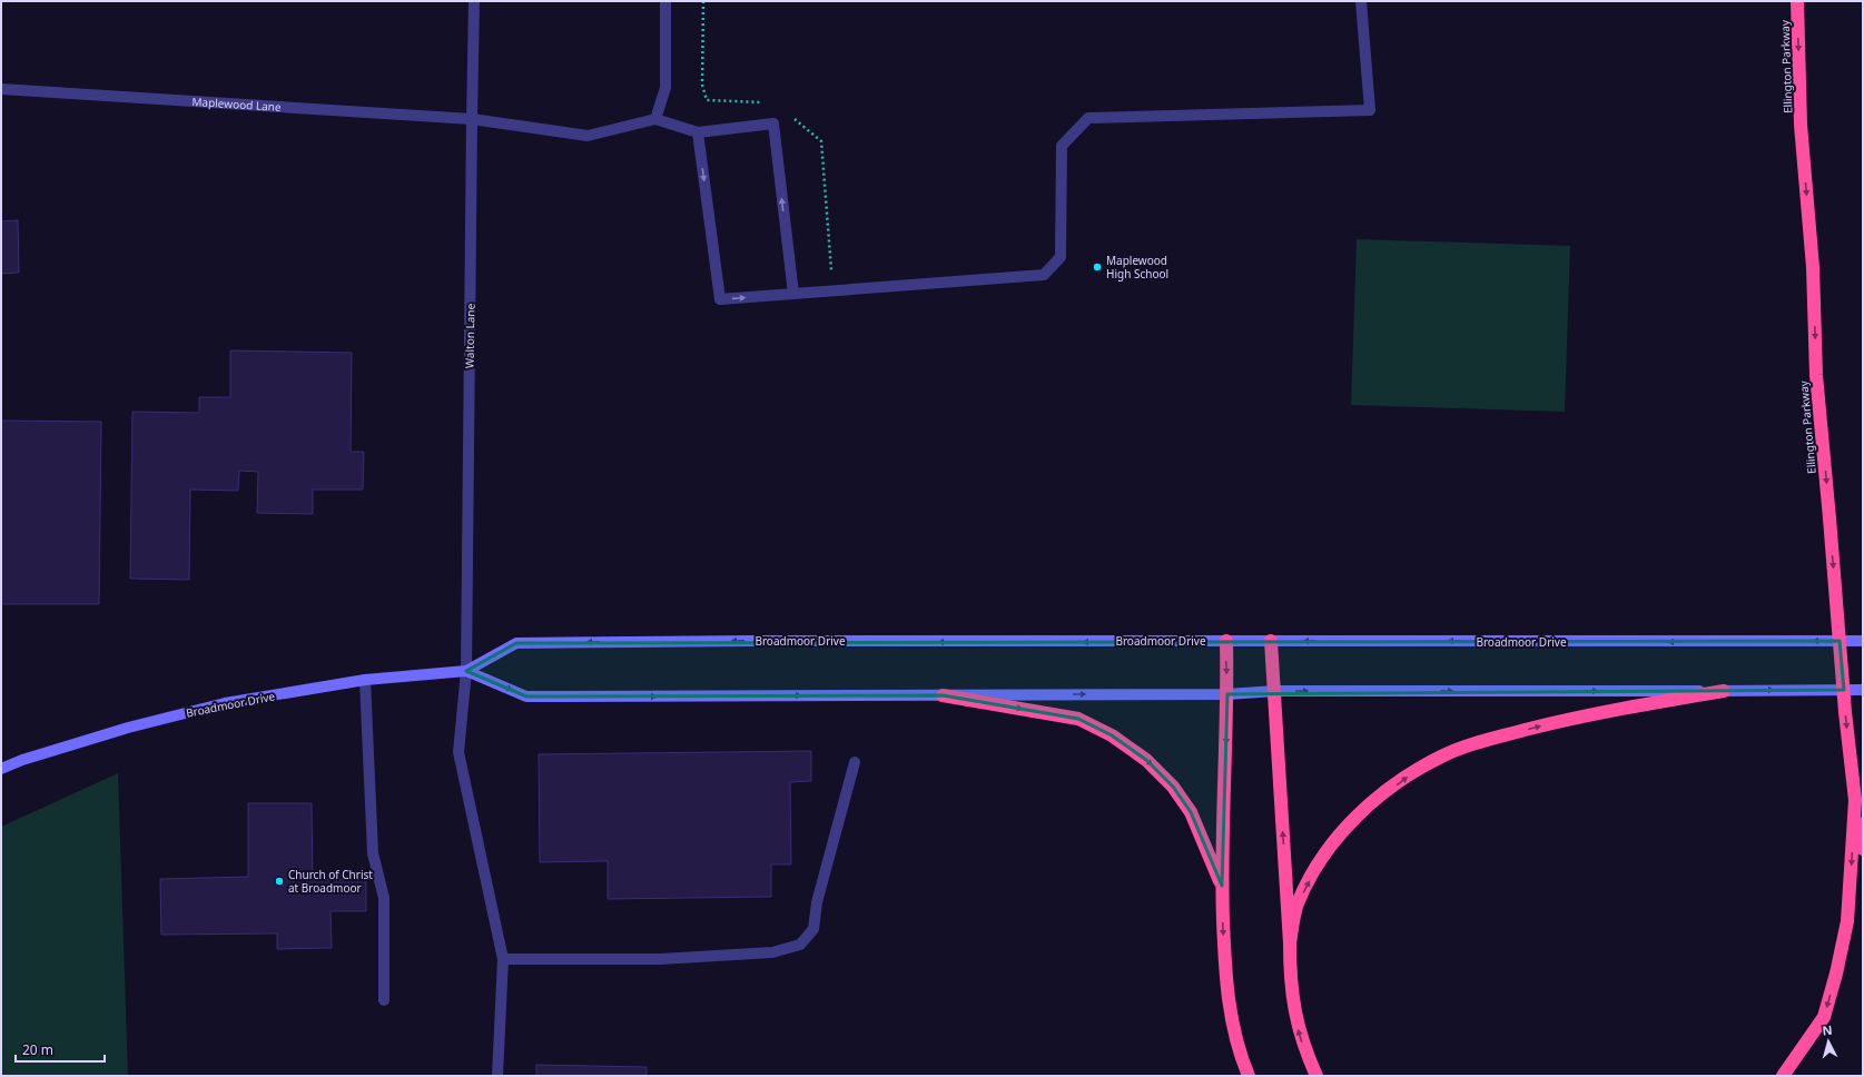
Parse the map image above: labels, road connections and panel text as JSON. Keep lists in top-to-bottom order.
{
  "streets": {
    "highway": ["Ellington Parkway"],
    "main road": ["Broadmoor Drive"],
    "street": ["Maplewood Lane", "Walton Lane"]
  },
  "crossings": [
    ["Maplewood Lane", "Walton Lane"],
    ["Walton Lane", "Broadmoor Drive"]
  ],
  "one_way": ["Ellington Parkway"],
  "places": ["Maplewood High School", "Church of Christ at Broadmoor"],
  "scale_bar": "20 m",
  "north": "top"
}
